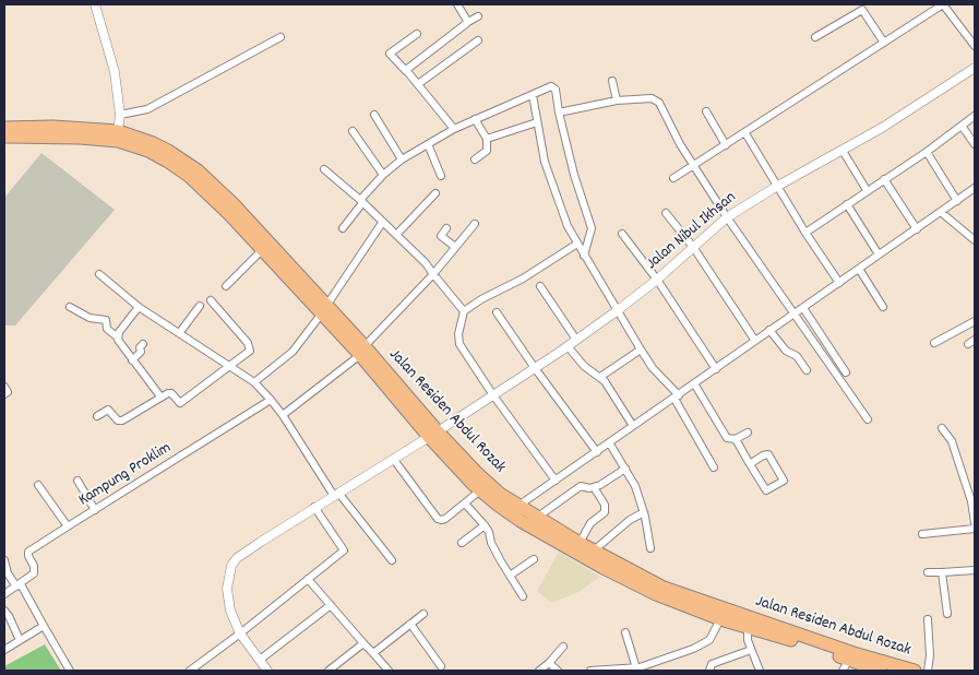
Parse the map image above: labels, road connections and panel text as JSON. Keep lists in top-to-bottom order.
{
  "streets": {
    "highway": ["Jalan Residen Abdul Rozak"],
    "street": ["Jalan Nibul Ikhsan", "Kampung Proklim"]
  },
  "crossings": [
    ["Jalan Nibul Ikhsan", "Jalan Residen Abdul Rozak"]
  ]
}
